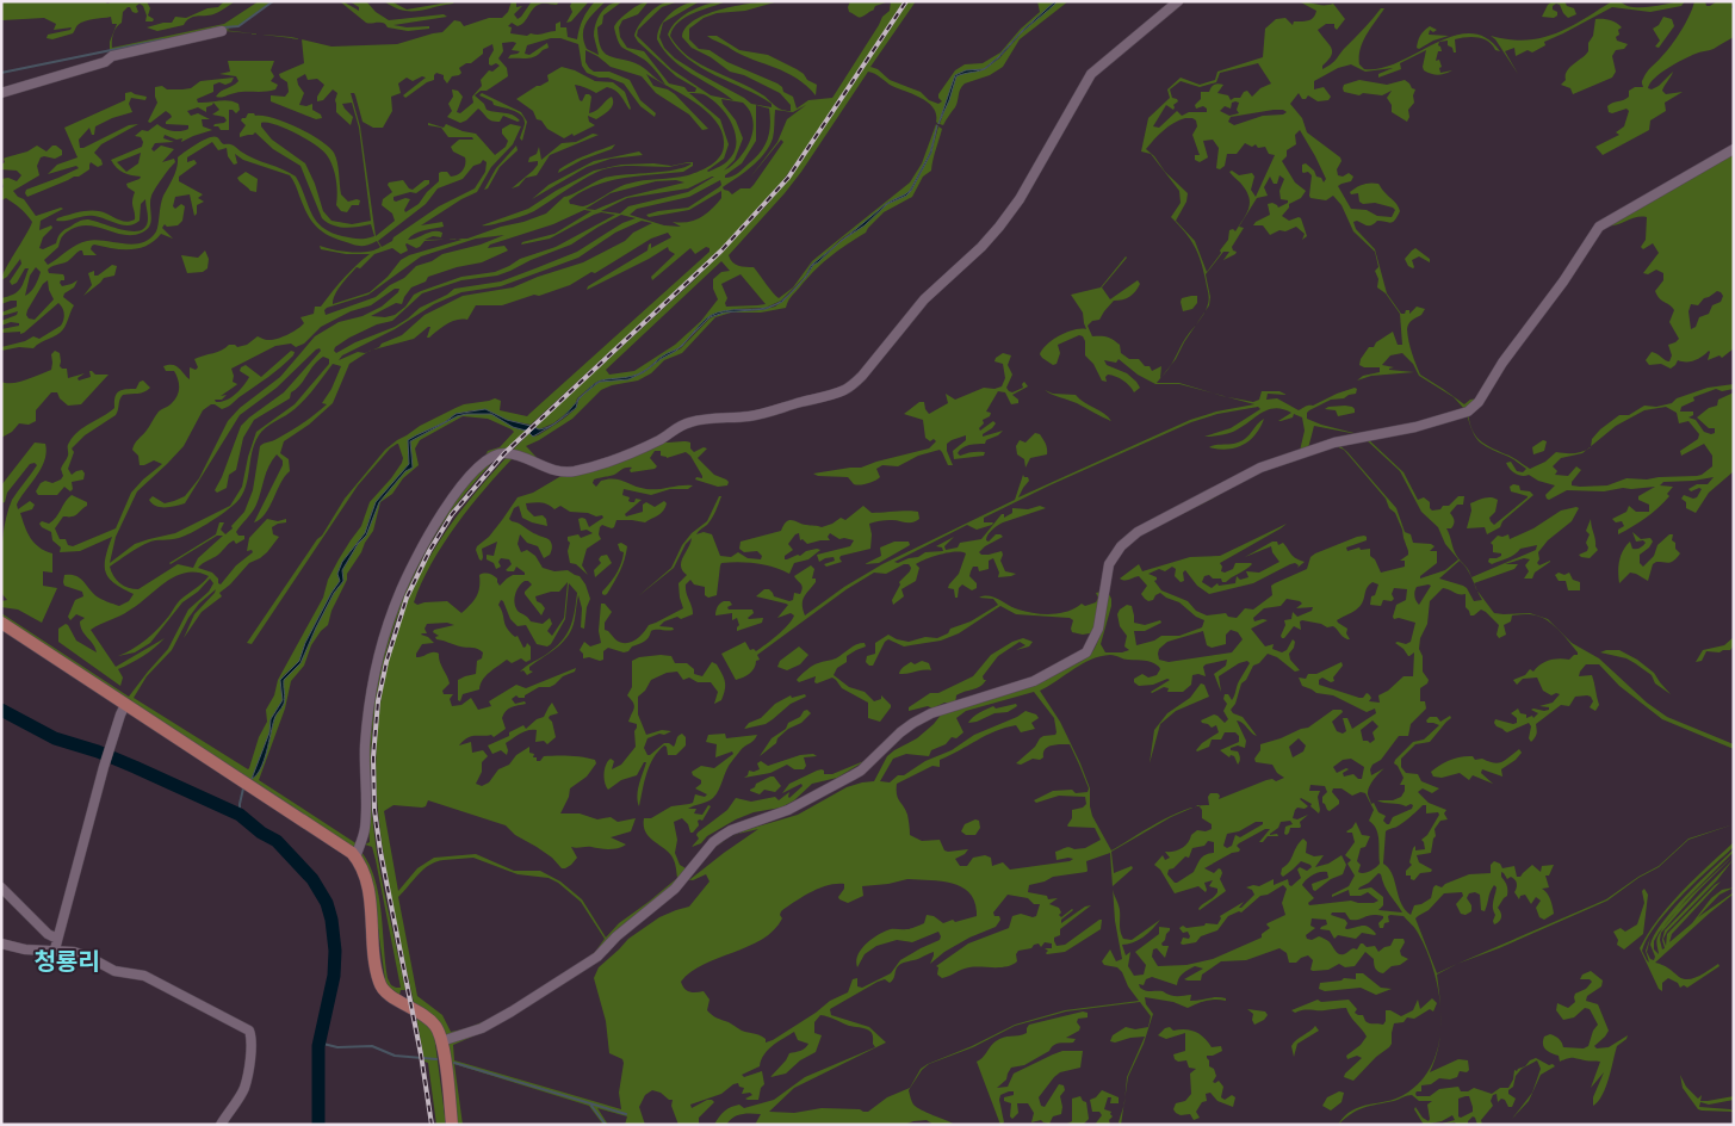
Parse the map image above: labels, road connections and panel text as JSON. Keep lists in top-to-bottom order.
{
  "districts": ["청룡리"]
}
